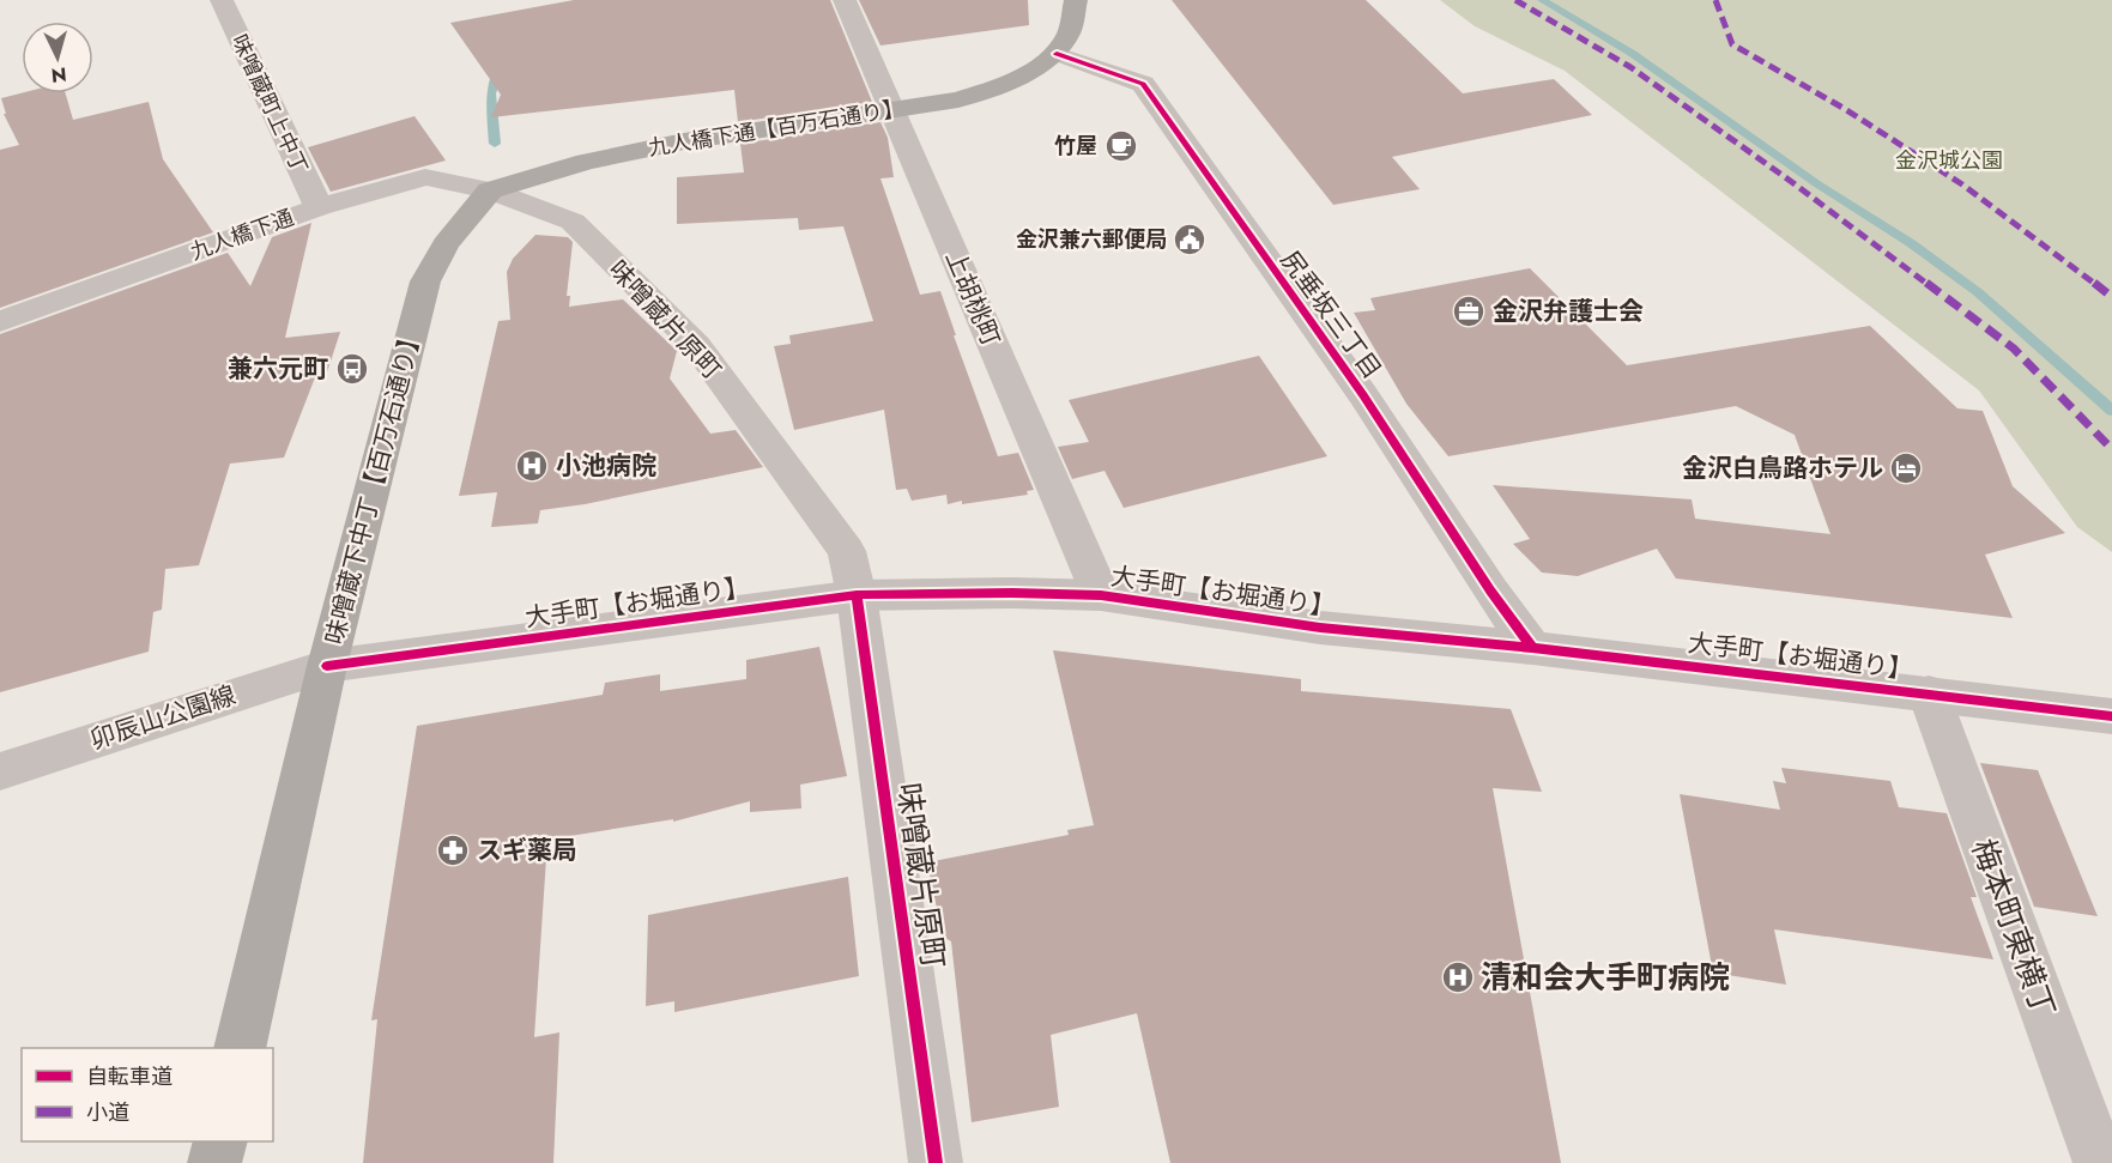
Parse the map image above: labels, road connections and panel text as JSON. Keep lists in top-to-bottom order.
{
  "streets": {
    "highway": ["九人橋下通【百万石通り】", "味噌蔵下中丁【百万石通り】"],
    "street": [
      "味噌蔵町上中丁",
      "九人橋下通",
      "上胡桃町",
      "尻垂坂三丁目",
      "味噌蔵片原町",
      "大手町【お堀通り】",
      "卯辰山公園線",
      "梅本町東横丁"
    ]
  },
  "crossings": [
    ["味噌蔵町上中丁", "九人橋下通"],
    ["九人橋下通【百万石通り】", "九人橋下通"],
    ["九人橋下通【百万石通り】", "上胡桃町"],
    ["九人橋下通【百万石通り】", "尻垂坂三丁目"],
    ["九人橋下通【百万石通り】", "味噌蔵片原町"],
    ["九人橋下通【百万石通り】", "味噌蔵下中丁【百万石通り】"],
    ["九人橋下通", "味噌蔵片原町"],
    ["九人橋下通", "味噌蔵下中丁【百万石通り】"],
    ["上胡桃町", "大手町【お堀通り】"],
    ["尻垂坂三丁目", "大手町【お堀通り】"],
    ["味噌蔵片原町", "味噌蔵下中丁【百万石通り】"],
    ["味噌蔵片原町", "大手町【お堀通り】"],
    ["味噌蔵下中丁【百万石通り】", "大手町【お堀通り】"],
    ["味噌蔵下中丁【百万石通り】", "卯辰山公園線"],
    ["大手町【お堀通り】", "卯辰山公園線"],
    ["大手町【お堀通り】", "梅本町東横丁"]
  ],
  "parks": ["金沢城公園"],
  "places": {
    "cafe": ["竹屋"],
    "public building": ["金沢兼六郵便局"],
    "office": ["金沢弁護士会"],
    "bus stop": ["兼六元町"],
    "hospital": ["小池病院", "清和会大手町病院"],
    "hotel": ["金沢白鳥路ホテル"],
    "pharmacy": ["スギ薬局"]
  },
  "legend": ["自転車道", "小道"],
  "north": "bottom"
}
